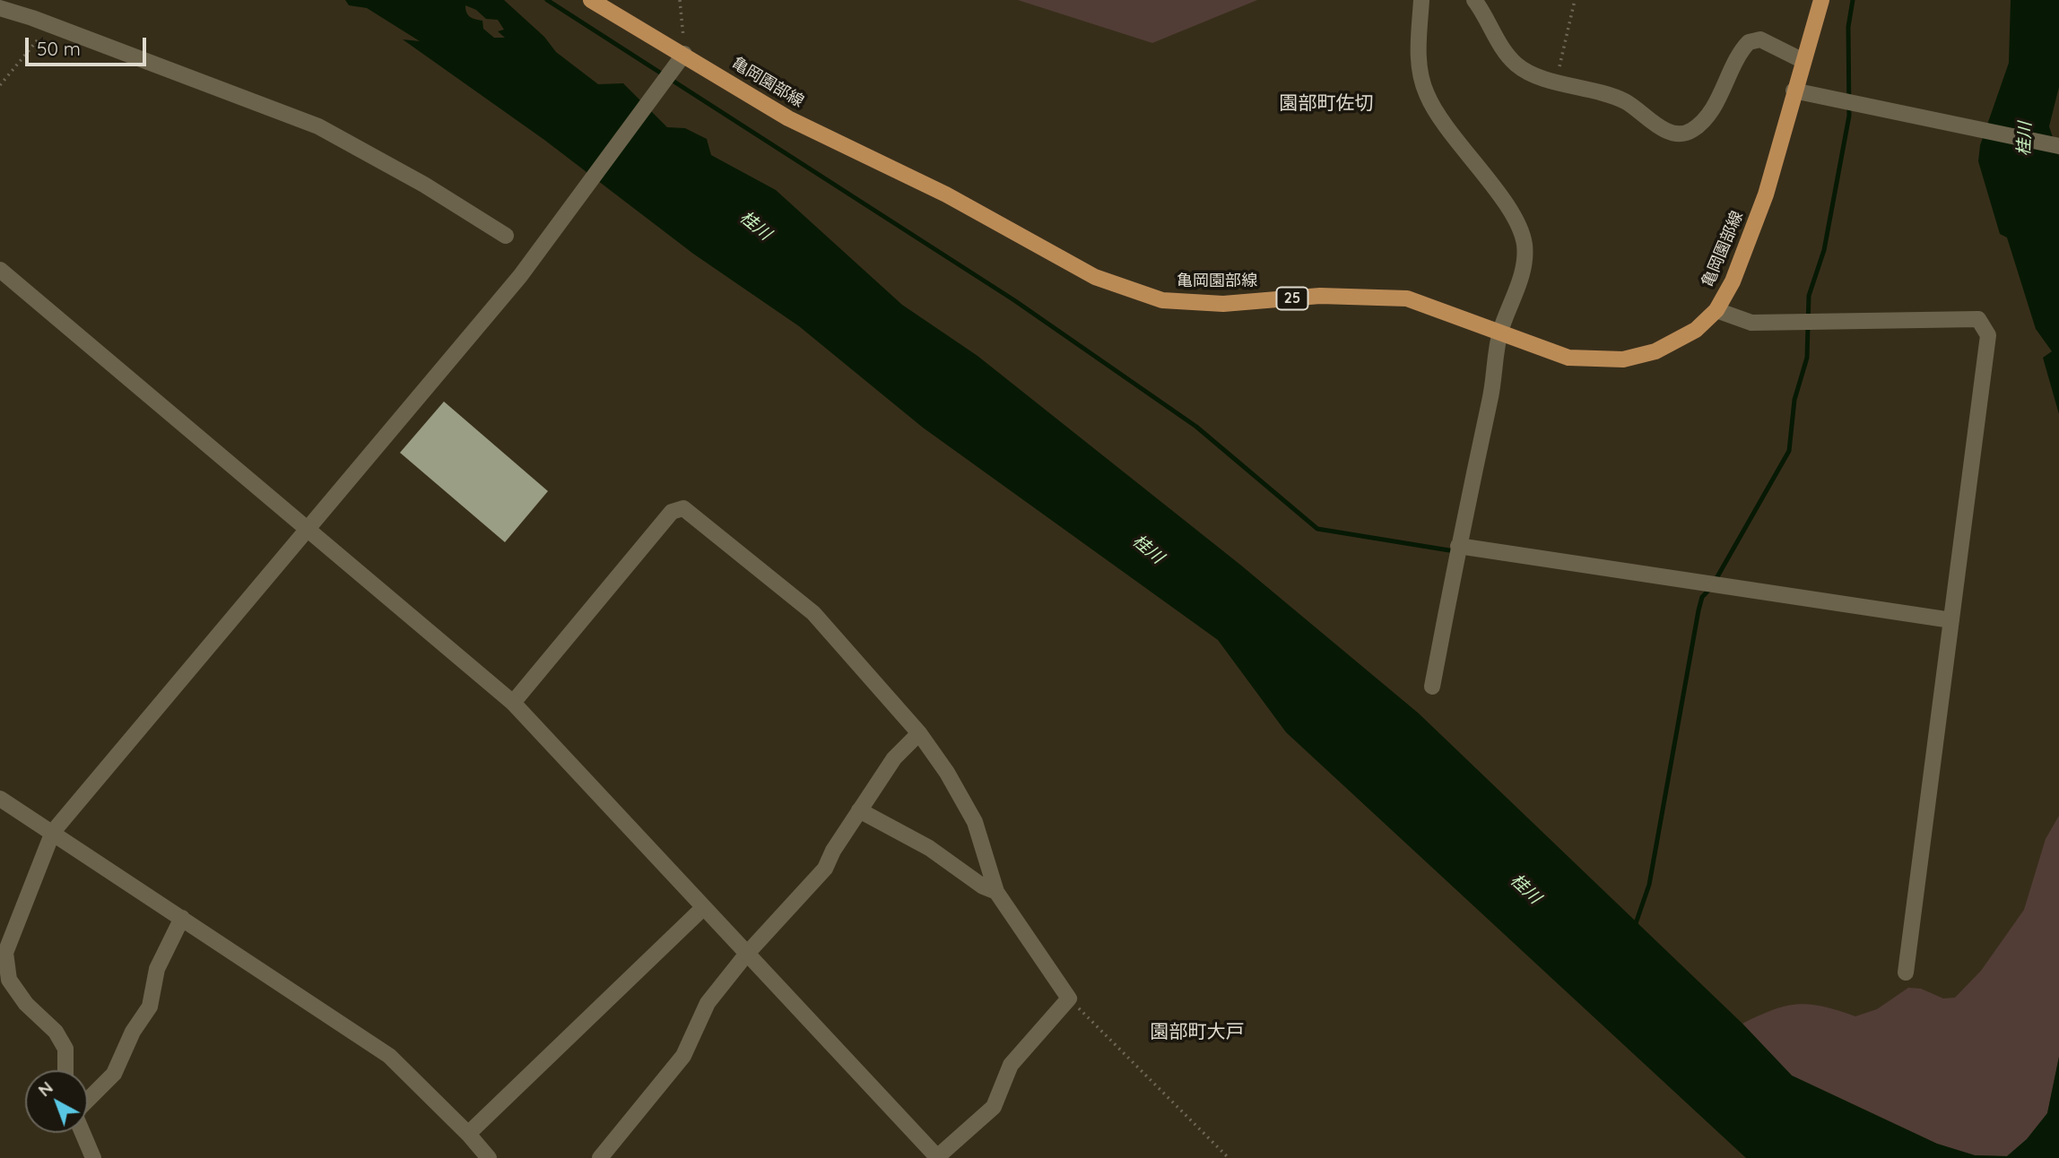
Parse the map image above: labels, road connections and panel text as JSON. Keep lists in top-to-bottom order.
{
  "streets": {
    "main road": ["亀岡園部線", "25"]
  },
  "districts": ["園部町佐切", "園部町大戸"],
  "water": ["桂川"],
  "scale_bar": "50 m",
  "north": "top left"
}
